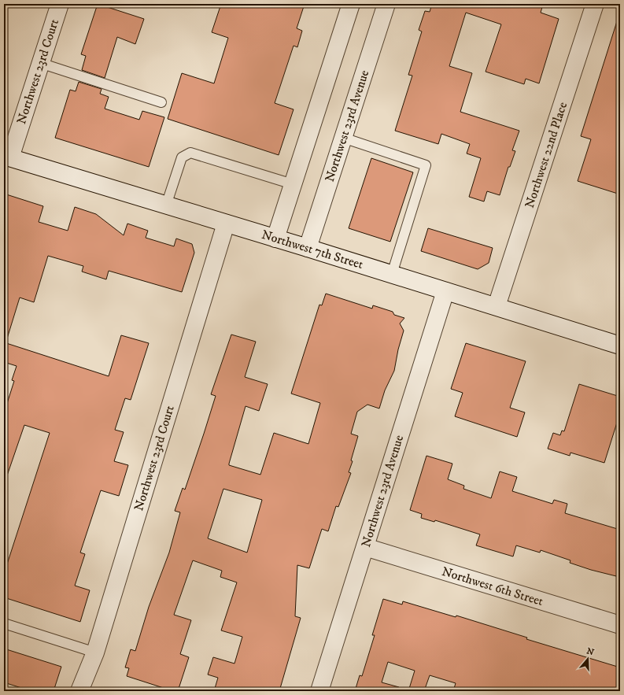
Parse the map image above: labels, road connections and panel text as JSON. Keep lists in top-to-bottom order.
{
  "streets": {
    "street": [
      "Northwest 23rd Court",
      "Northwest 23rd Avenue",
      "Northwest 22nd Place",
      "Northwest 7th Street",
      "Northwest 6th Street"
    ]
  },
  "crossings": [
    ["Northwest 23rd Court", "Northwest 7th Street"],
    ["Northwest 23rd Avenue", "Northwest 7th Street"],
    ["Northwest 23rd Avenue", "Northwest 6th Street"],
    ["Northwest 22nd Place", "Northwest 7th Street"]
  ],
  "north": "top"
}
